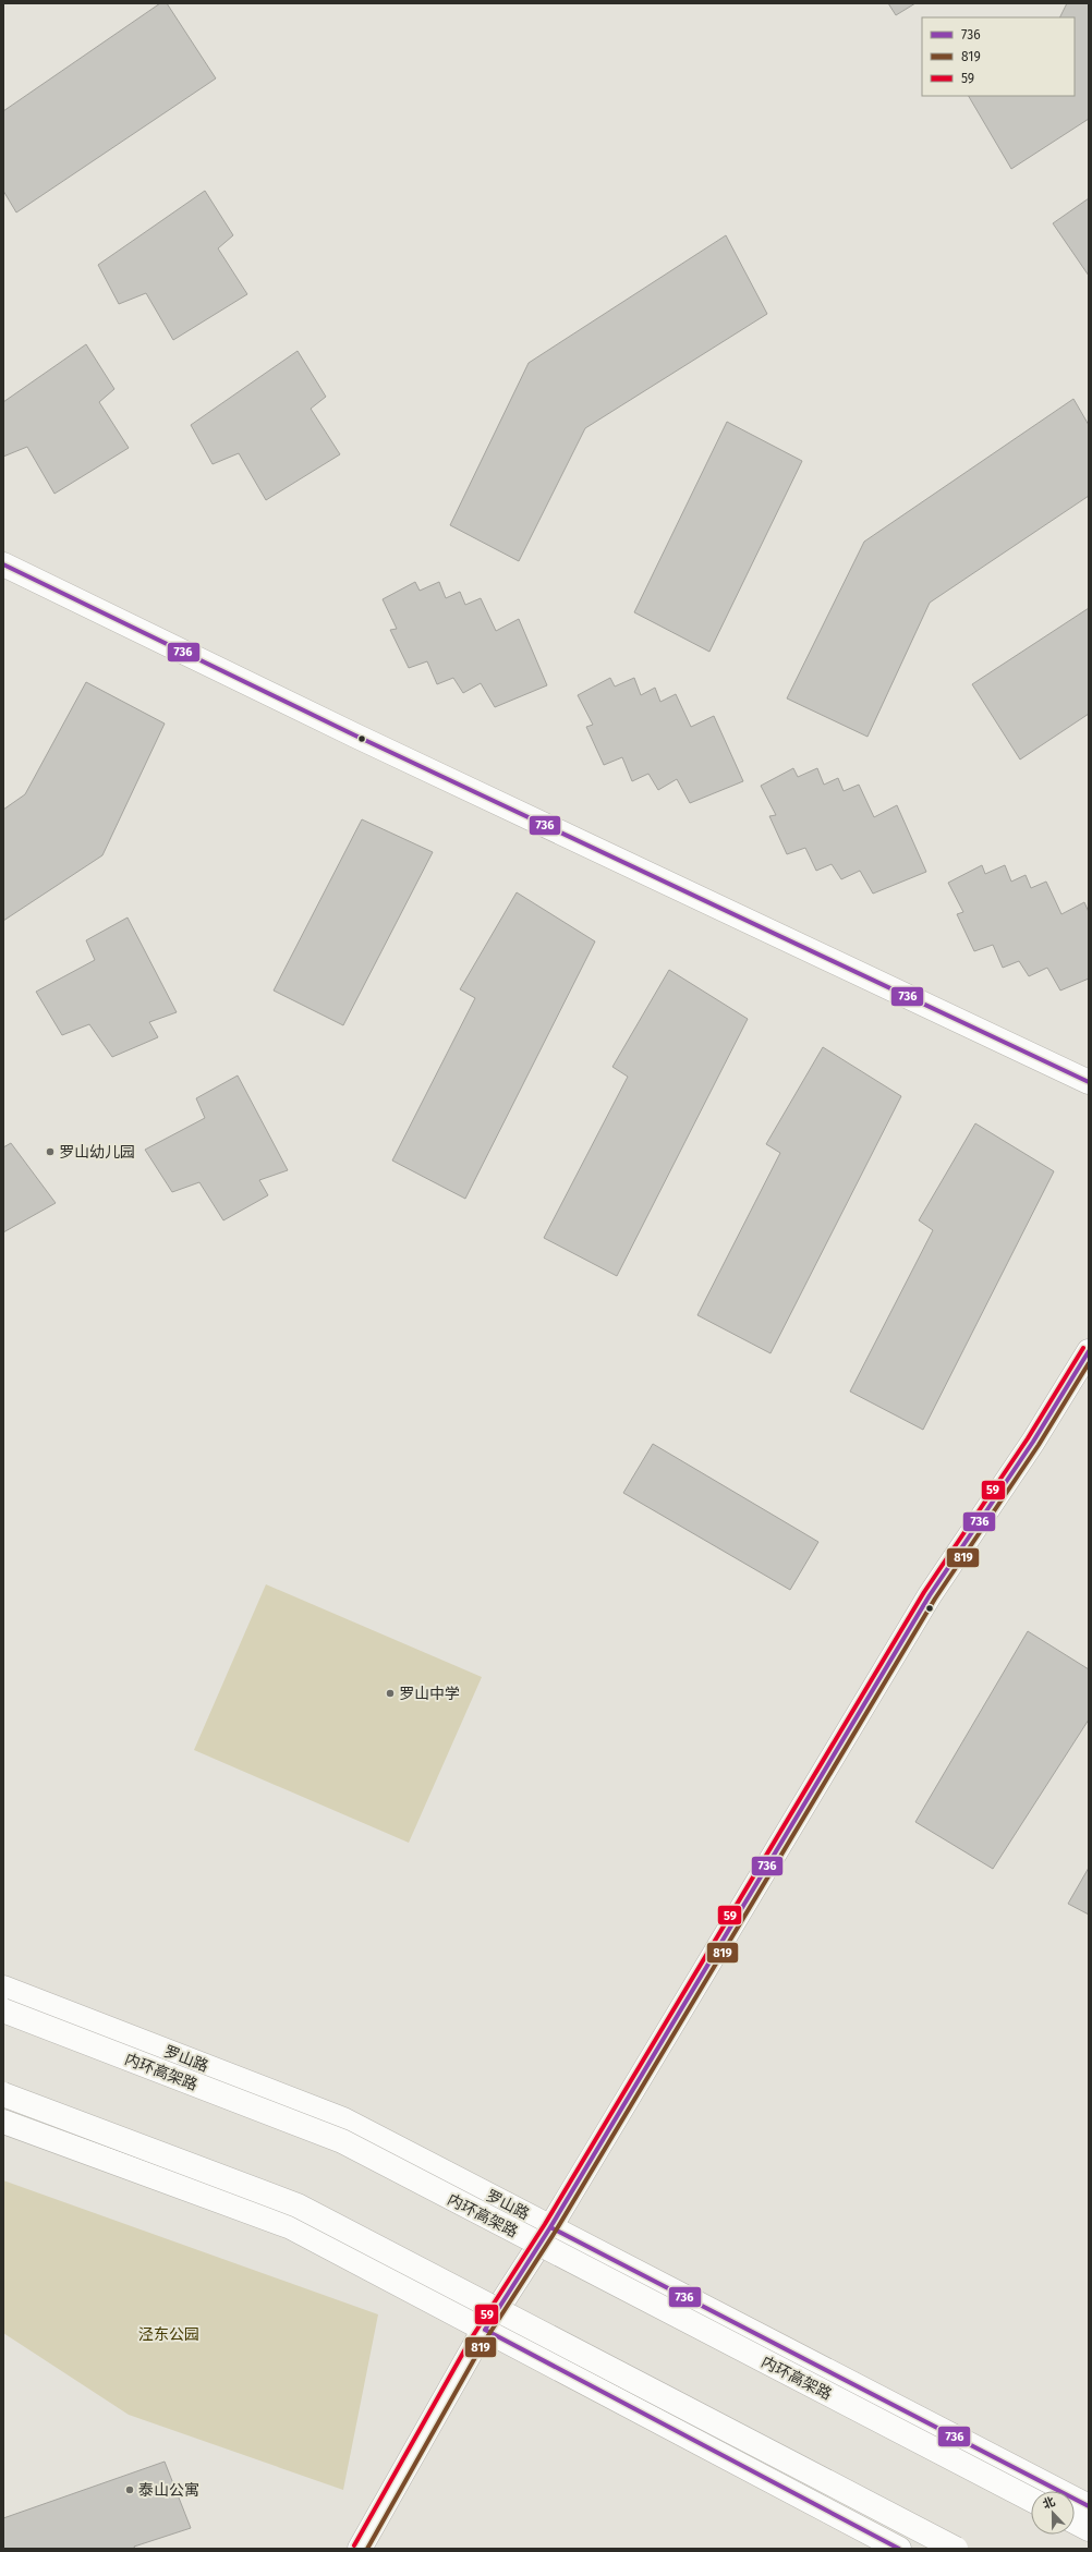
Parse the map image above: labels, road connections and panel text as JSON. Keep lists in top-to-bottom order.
{
  "streets": {
    "main road": ["罗山路", "内环高架路"]
  },
  "parks": ["泾东公园"],
  "places": ["罗山幼儿园", "罗山中学", "泰山公寓"],
  "lines": ["transit line 736", "transit line 59", "transit line 819"],
  "legend": ["736", "819", "59"],
  "north": "top"
}
